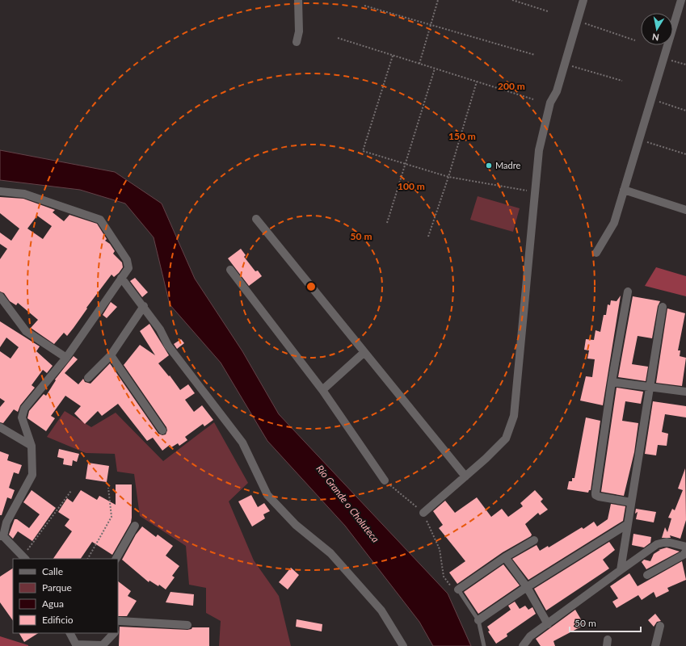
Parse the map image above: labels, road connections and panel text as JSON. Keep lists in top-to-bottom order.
{
  "water": ["Río Grande o Choluteca"],
  "places": ["Madre"],
  "legend": [
    "Calle",
    "Parque",
    "Agua",
    "Edificio"
  ],
  "scale_bar": "50 m",
  "north": "bottom",
  "rings": [
    "200 m",
    "150 m",
    "100 m",
    "50 m"
  ]
}
